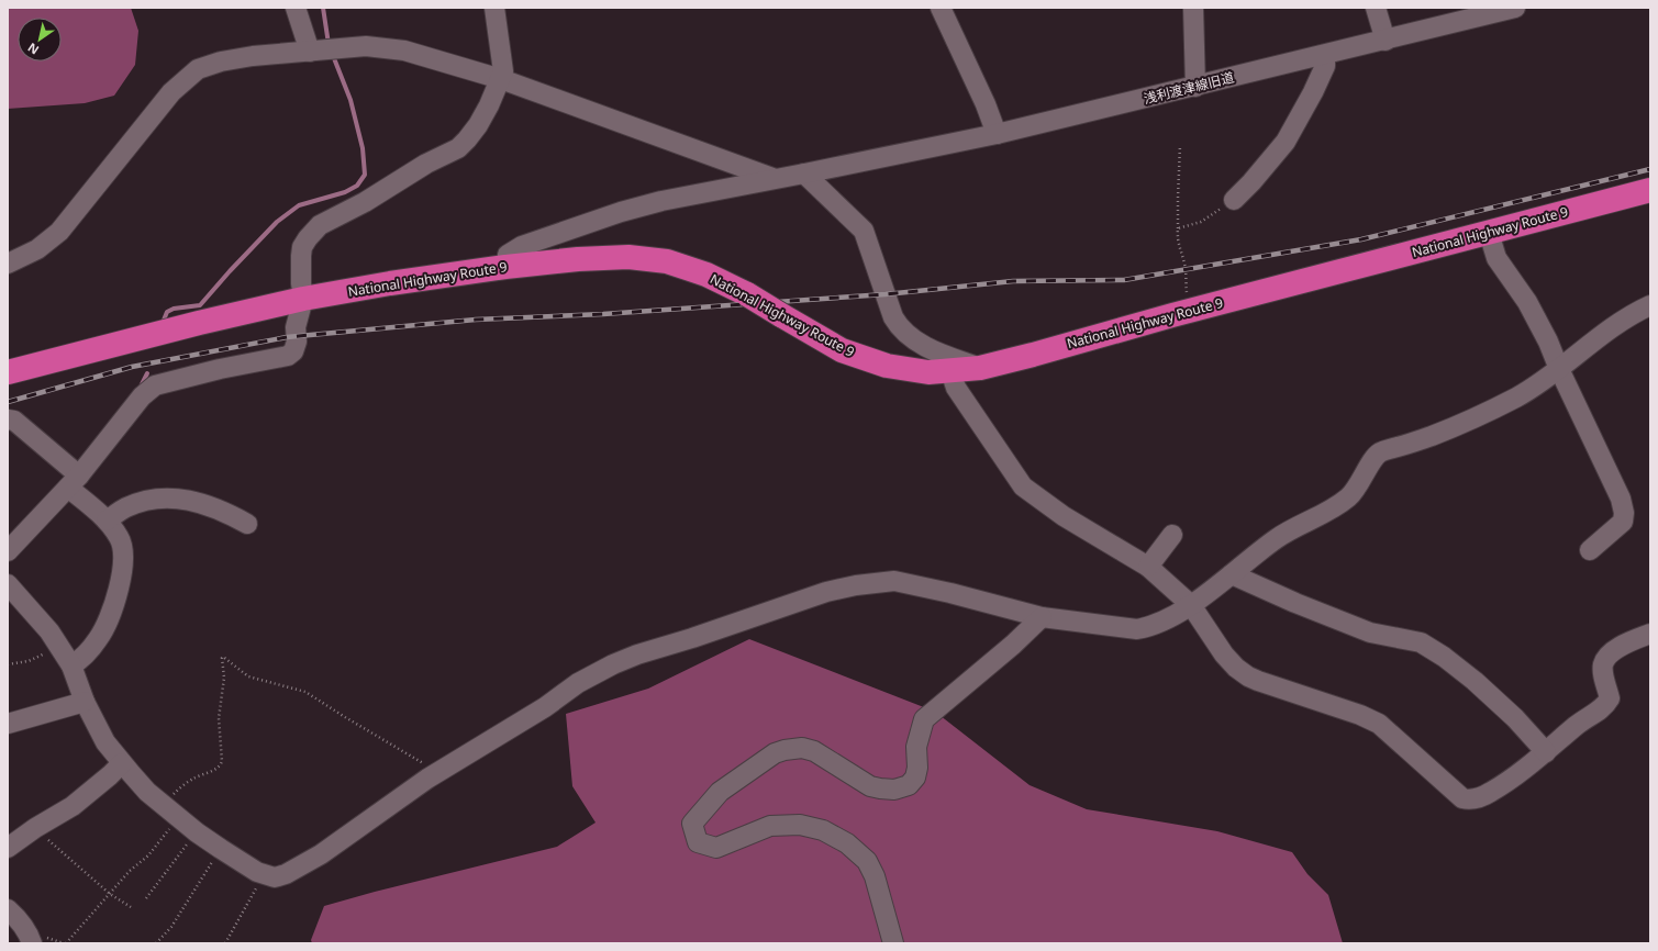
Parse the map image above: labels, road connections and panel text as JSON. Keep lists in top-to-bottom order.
{
  "streets": {
    "highway": ["National Highway Route 9"],
    "street": ["浅利渡津線旧道"]
  },
  "crossings": [
    ["浅利渡津線旧道", "National Highway Route 9"]
  ],
  "north": "bottom left"
}
